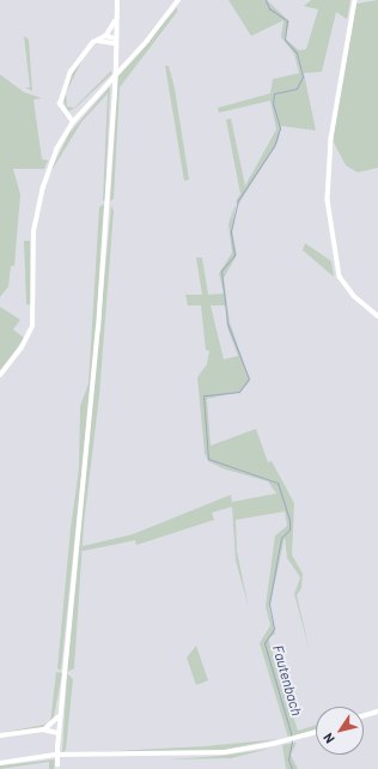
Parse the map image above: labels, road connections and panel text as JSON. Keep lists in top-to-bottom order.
{
  "water": ["Fautenbach"],
  "north": "bottom left"
}
